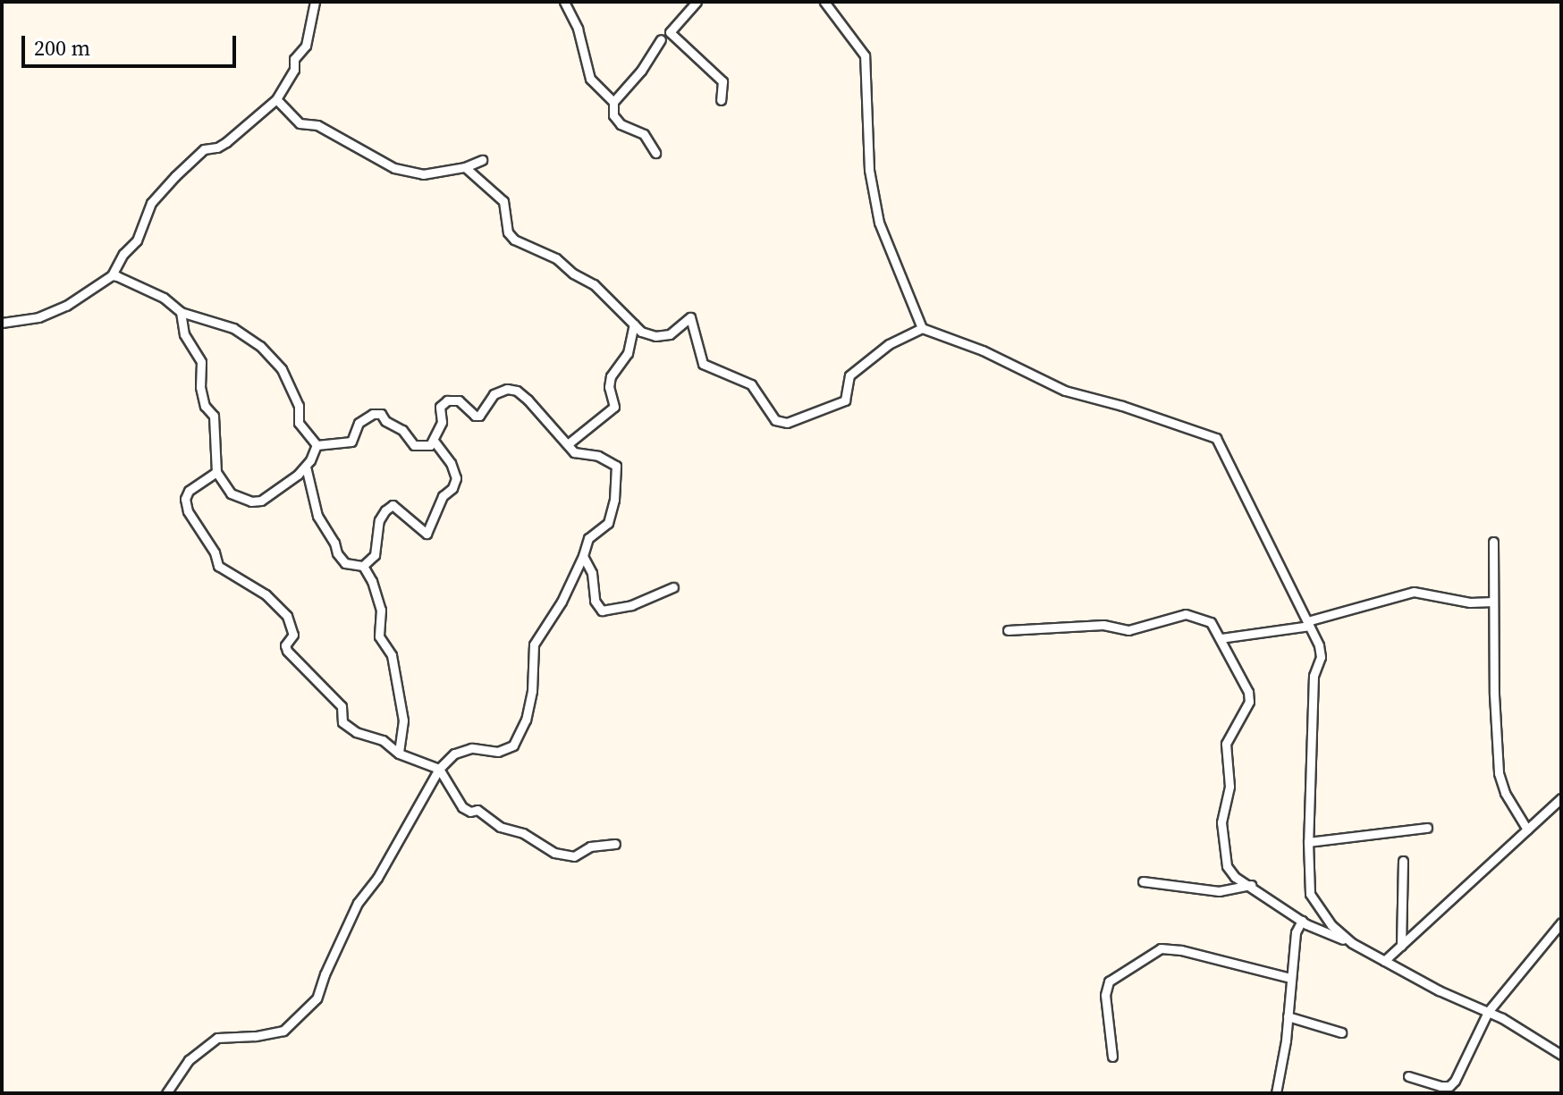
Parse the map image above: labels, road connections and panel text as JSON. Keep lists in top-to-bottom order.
{
  "scale_bar": "200 m"
}
